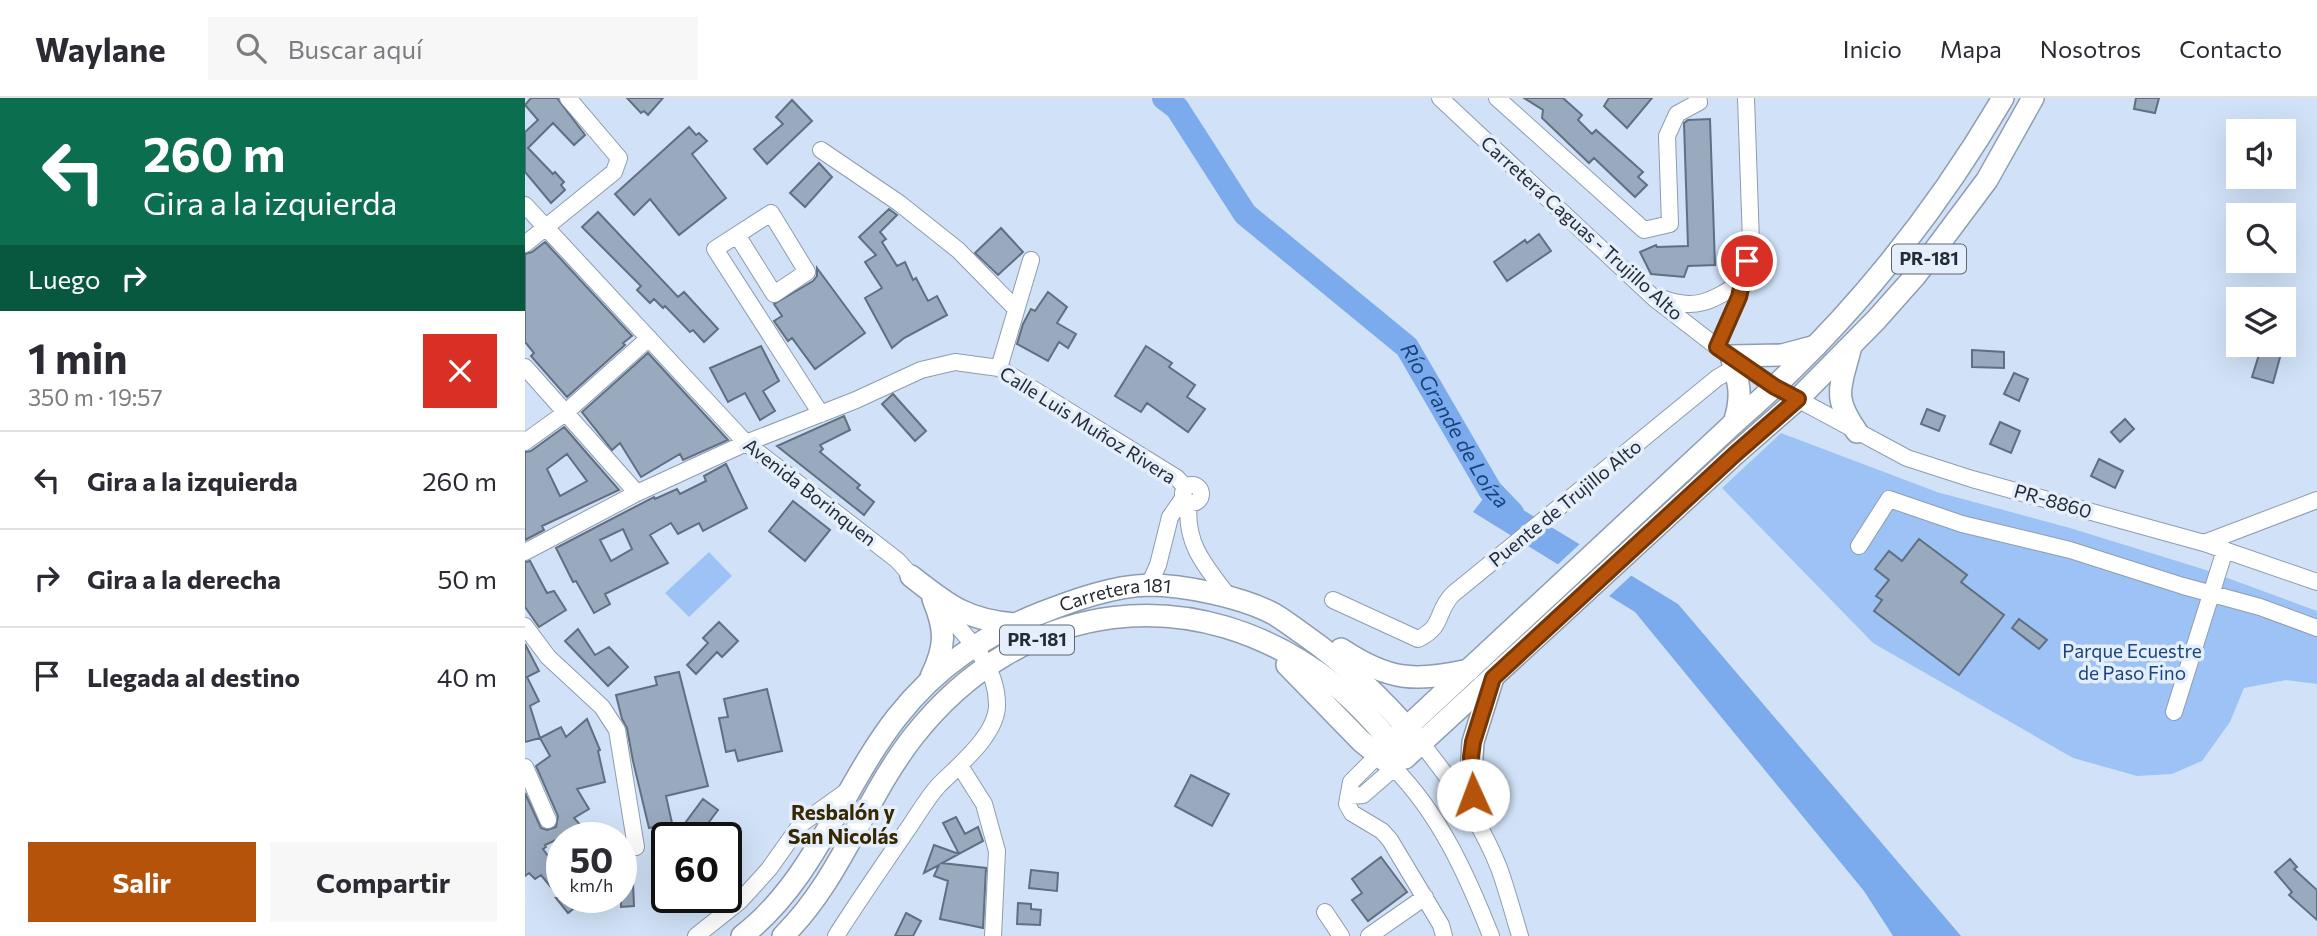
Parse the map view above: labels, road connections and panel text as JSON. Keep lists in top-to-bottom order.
{
  "streets": {
    "main road": ["PR-181", "Carretera 181"],
    "street": [
      "Carretera Caguas - Trujillo Alto",
      "Calle Luis Muñoz Rivera",
      "Avenida Borinquen",
      "PR-8860",
      "Puente de Trujillo Alto"
    ]
  },
  "crossings": [
    ["Carretera Caguas - Trujillo Alto", "PR-181"],
    ["Carretera Caguas - Trujillo Alto", "PR-8860"],
    ["Carretera Caguas - Trujillo Alto", "Puente de Trujillo Alto"],
    ["PR-181", "PR-8860"],
    ["PR-181", "Carretera 181"],
    ["Calle Luis Muñoz Rivera", "Avenida Borinquen"],
    ["Avenida Borinquen", "Carretera 181"]
  ],
  "districts": ["Resbalón y San Nicolás"],
  "water": ["Río Grande de Loíza"],
  "parks": ["Parque Ecuestre de Paso Fino"],
  "page": {
    "header": "Waylane",
    "search": "Buscar aquí",
    "nav": [
      "Inicio",
      "Mapa",
      "Nosotros",
      "Contacto"
    ],
    "turn": ["260 m", "Gira a la izquierda"],
    "then": "Luego",
    "heading": ["1 min", "350 m · 19:57"],
    "list": [
      {
        "name": "Gira a la izquierda",
        "value": "260 m"
      },
      {
        "name": "Gira a la derecha",
        "value": "50 m"
      },
      {
        "name": "Llegada al destino",
        "value": "40 m"
      }
    ],
    "speed": "50 km/h",
    "limit": "60",
    "buttons": ["Salir", "Compartir"]
  }
}
